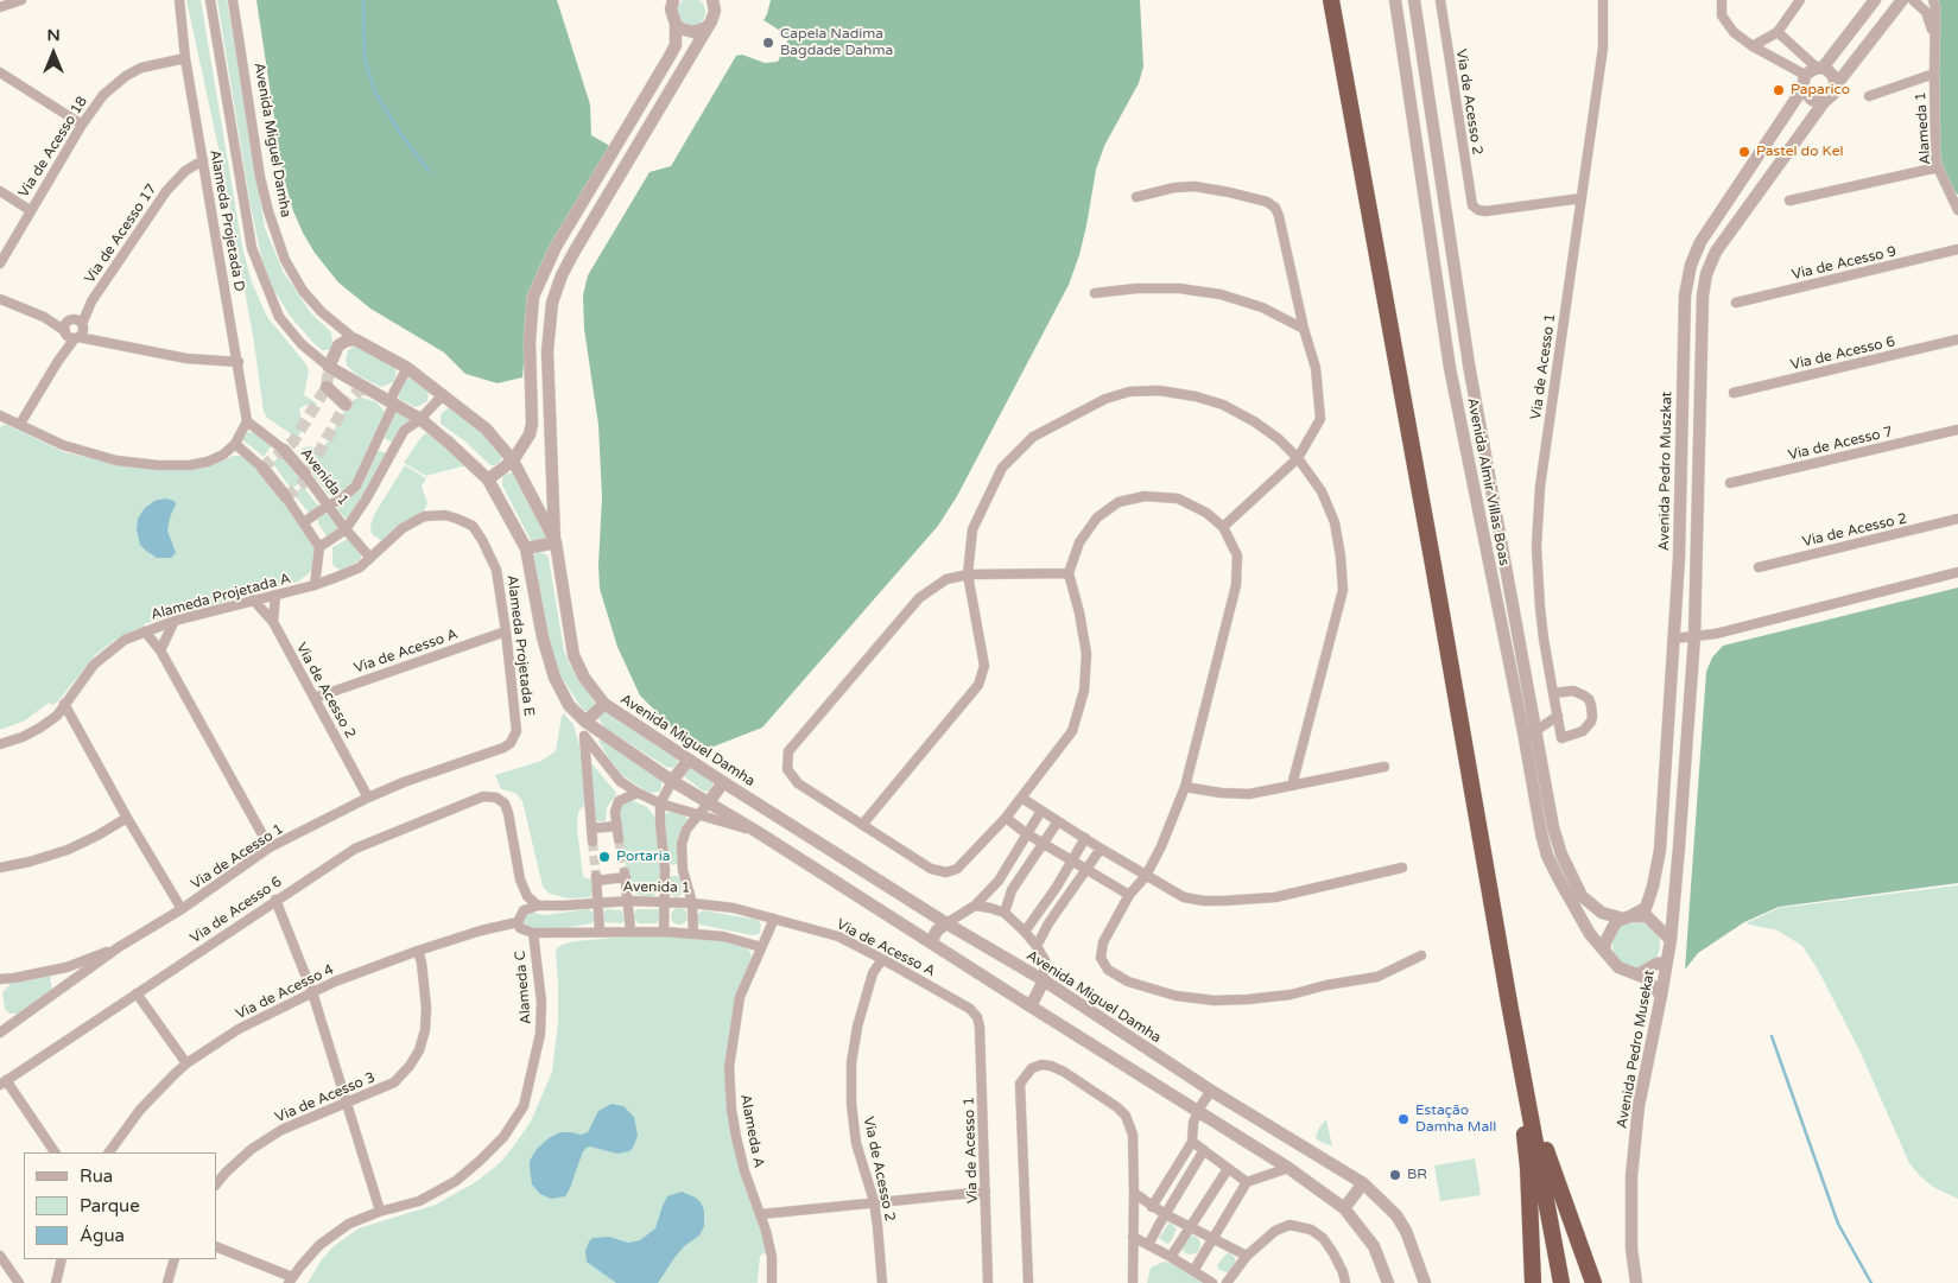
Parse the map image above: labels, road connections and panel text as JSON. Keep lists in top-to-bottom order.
{
  "streets": {
    "street": [
      "Via de Acesso 2",
      "Alameda 1",
      "Avenida Miguel Damha",
      "Via de Acesso 18",
      "Alameda Projetada D",
      "Via de Acesso 17",
      "Via de Acesso 9",
      "Via de Acesso 6",
      "Via de Acesso 1",
      "Via de Acesso 7",
      "Avenida Pedro Muszkat",
      "Avenida 1",
      "Avenida Almir Villas Boas",
      "Alameda Projetada A",
      "Alameda Projetada E",
      "Via de Acesso A",
      "Alameda C",
      "Via de Acesso 4",
      "Avenida Pedro Musekat",
      "Via de Acesso 3",
      "Alameda A"
    ]
  },
  "crossings": [
    ["Via de Acesso 2", "Via de Acesso 1"],
    ["Via de Acesso 2", "Alameda Projetada A"],
    ["Via de Acesso 2", "Via de Acesso A"],
    ["Via de Acesso 18", "Alameda Projetada D"],
    ["Alameda Projetada D", "Via de Acesso 17"],
    ["Alameda Projetada D", "Avenida 1"],
    ["Via de Acesso 6", "Avenida 1"],
    ["Via de Acesso 1", "Alameda Projetada E"],
    ["Via de Acesso 1", "Via de Acesso A"],
    ["Avenida Pedro Muszkat", "Avenida Almir Villas Boas"],
    ["Avenida Pedro Muszkat", "Avenida Pedro Musekat"],
    ["Avenida 1", "Alameda Projetada A"],
    ["Avenida 1", "Via de Acesso A"],
    ["Avenida 1", "Alameda A"],
    ["Avenida Almir Villas Boas", "Avenida Pedro Musekat"],
    ["Alameda Projetada A", "Alameda Projetada E"],
    ["Alameda Projetada E", "Via de Acesso A"],
    ["Via de Acesso A", "Alameda A"],
    ["Alameda C", "Via de Acesso 4"],
    ["Via de Acesso 4", "Via de Acesso 3"]
  ],
  "places": [
    "Capela Nadima Bagdade Dahma",
    "Paparico",
    "Pastel do Kel",
    "Portaria",
    "Estação Damha Mall",
    "BR"
  ],
  "legend": ["Rua", "Parque", "Água"],
  "north": "top"
}
